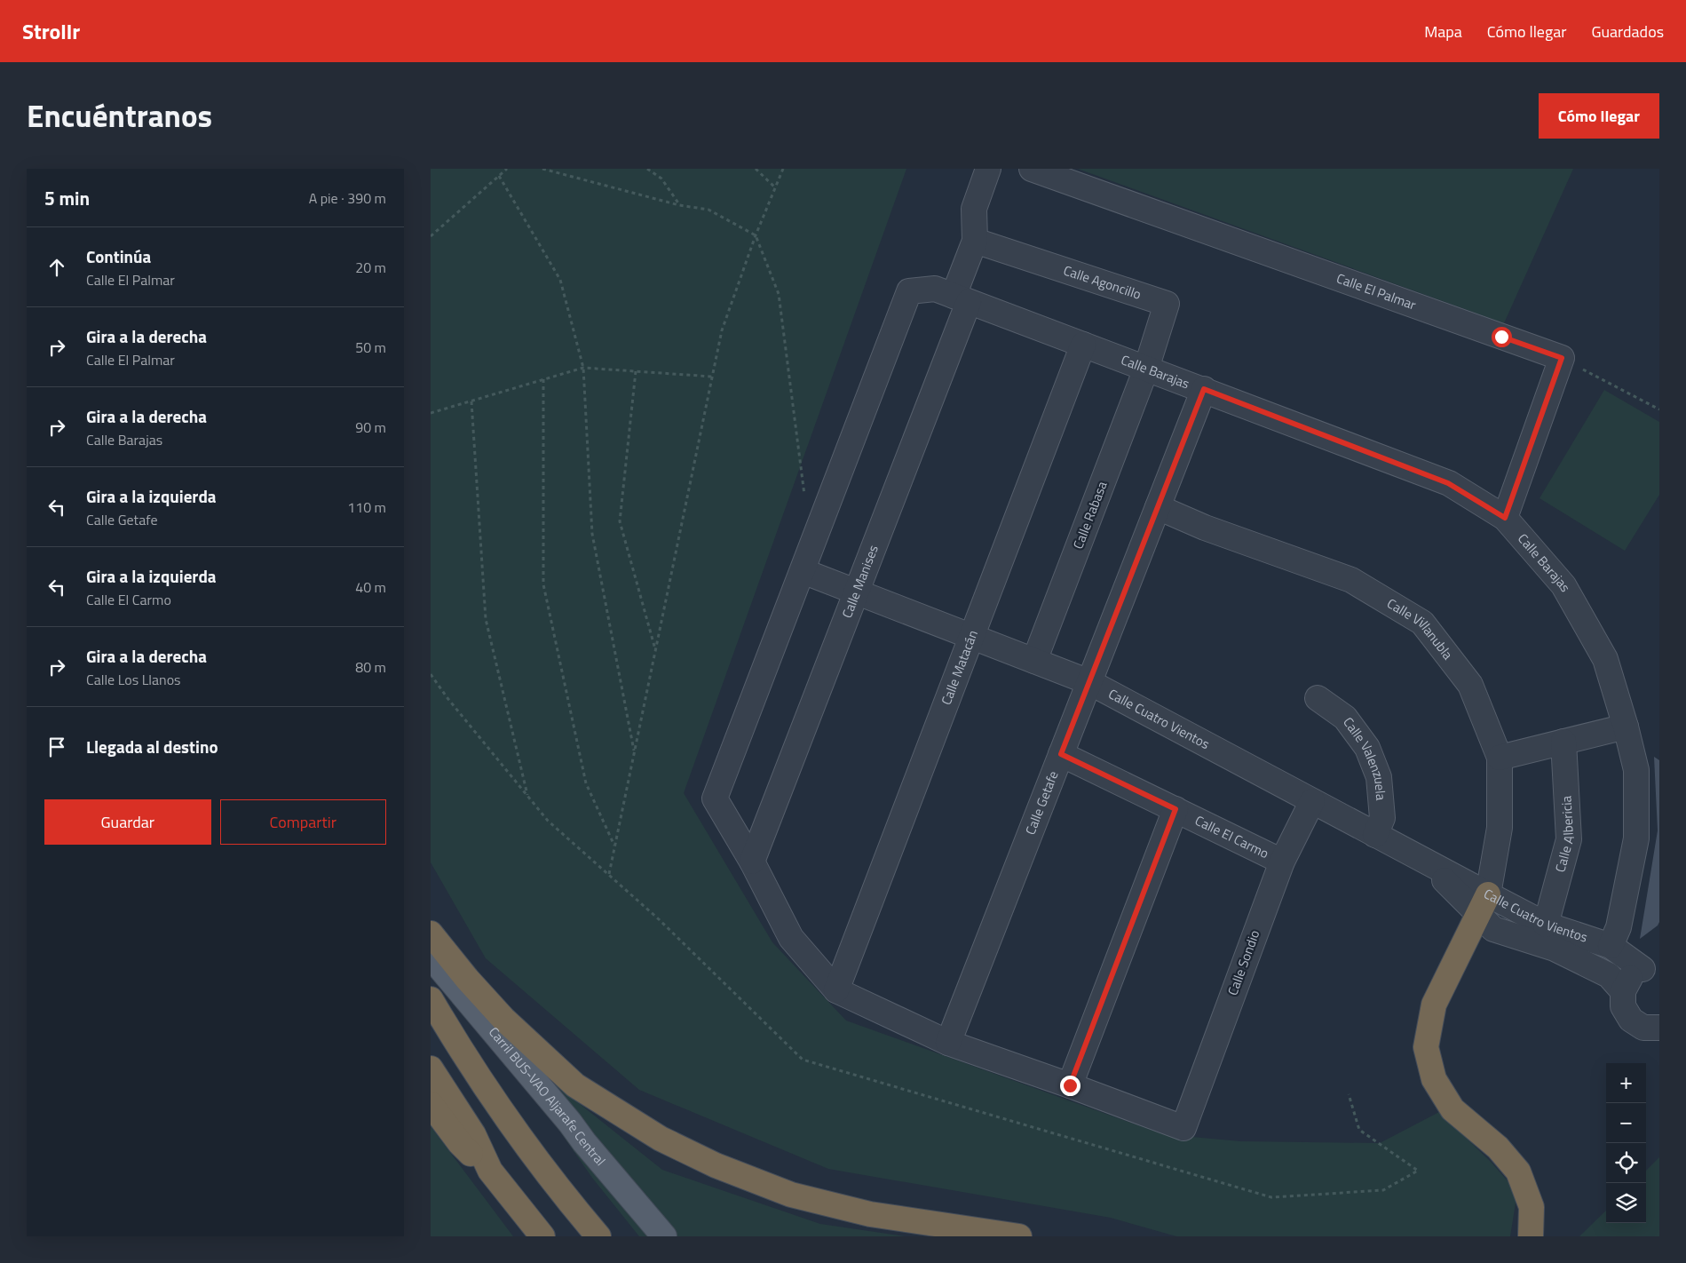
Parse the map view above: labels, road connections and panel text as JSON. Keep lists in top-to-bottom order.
{
  "streets": {
    "main road": ["Carril BUS-VAO Aljarafe Central"],
    "street": [
      "Calle Agoncillo",
      "Calle El Palmar",
      "Calle Barajas",
      "Calle Rabasa",
      "Calle Manises",
      "Calle Villanubla",
      "Calle Matacán",
      "Calle Cuatro Vientos",
      "Calle Valenzuela",
      "Calle Getafe",
      "Calle Albericia",
      "Calle El Carmo",
      "Calle Sondio"
    ]
  },
  "crossings": [
    ["Calle Agoncillo", "Calle Barajas"],
    ["Calle Agoncillo", "Calle Rabasa"],
    ["Calle Barajas", "Calle Rabasa"],
    ["Calle Barajas", "Calle Manises"],
    ["Calle Barajas", "Calle Matacán"],
    ["Calle Barajas", "Calle Cuatro Vientos"],
    ["Calle Barajas", "Calle Getafe"],
    ["Calle Rabasa", "Calle Cuatro Vientos"],
    ["Calle Manises", "Calle Cuatro Vientos"],
    ["Calle Villanubla", "Calle Cuatro Vientos"],
    ["Calle Villanubla", "Calle Getafe"],
    ["Calle Matacán", "Calle Cuatro Vientos"],
    ["Calle Cuatro Vientos", "Calle Valenzuela"],
    ["Calle Cuatro Vientos", "Calle Getafe"],
    ["Calle Cuatro Vientos", "Calle Albericia"],
    ["Calle Cuatro Vientos", "Calle Sondio"],
    ["Calle Getafe", "Calle El Carmo"],
    ["Calle El Carmo", "Calle Sondio"]
  ],
  "page": {
    "header": "Strollr",
    "nav": ["Mapa", "Cómo llegar", "Guardados"],
    "title": "Encuéntranos",
    "buttons": [
      "Cómo llegar",
      ["Guardar", "Compartir"]
    ],
    "heading": ["5 min", "A pie · 390 m"],
    "list": [
      ["Continúa", "Calle El Palmar", "20 m"],
      ["Gira a la derecha", "Calle El Palmar", "50 m"],
      ["Gira a la derecha", "Calle Barajas", "90 m"],
      ["Gira a la izquierda", "Calle Getafe", "110 m"],
      ["Gira a la izquierda", "Calle El Carmo", "40 m"],
      ["Gira a la derecha", "Calle Los Llanos", "80 m"],
      "Llegada al destino"
    ],
    "map_buttons": ["+", "−"]
  }
}
